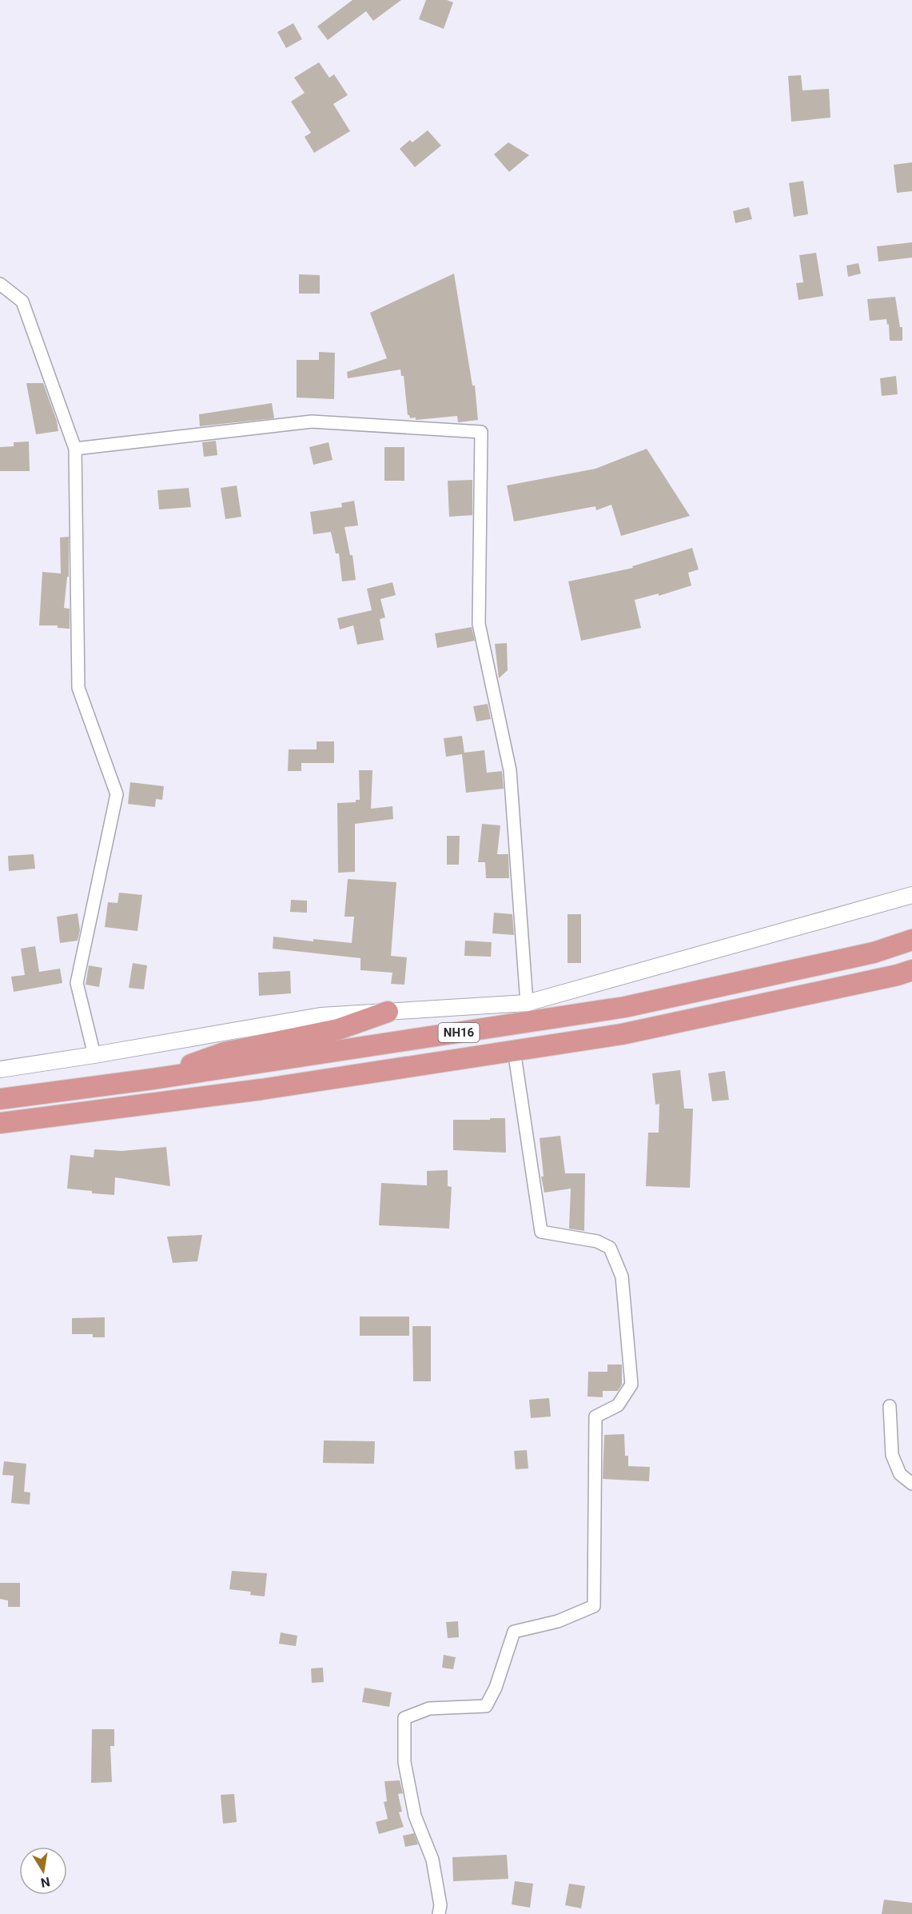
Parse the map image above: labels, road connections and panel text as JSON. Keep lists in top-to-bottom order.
{
  "streets": {
    "highway": ["NH16"]
  },
  "north": "bottom"
}
